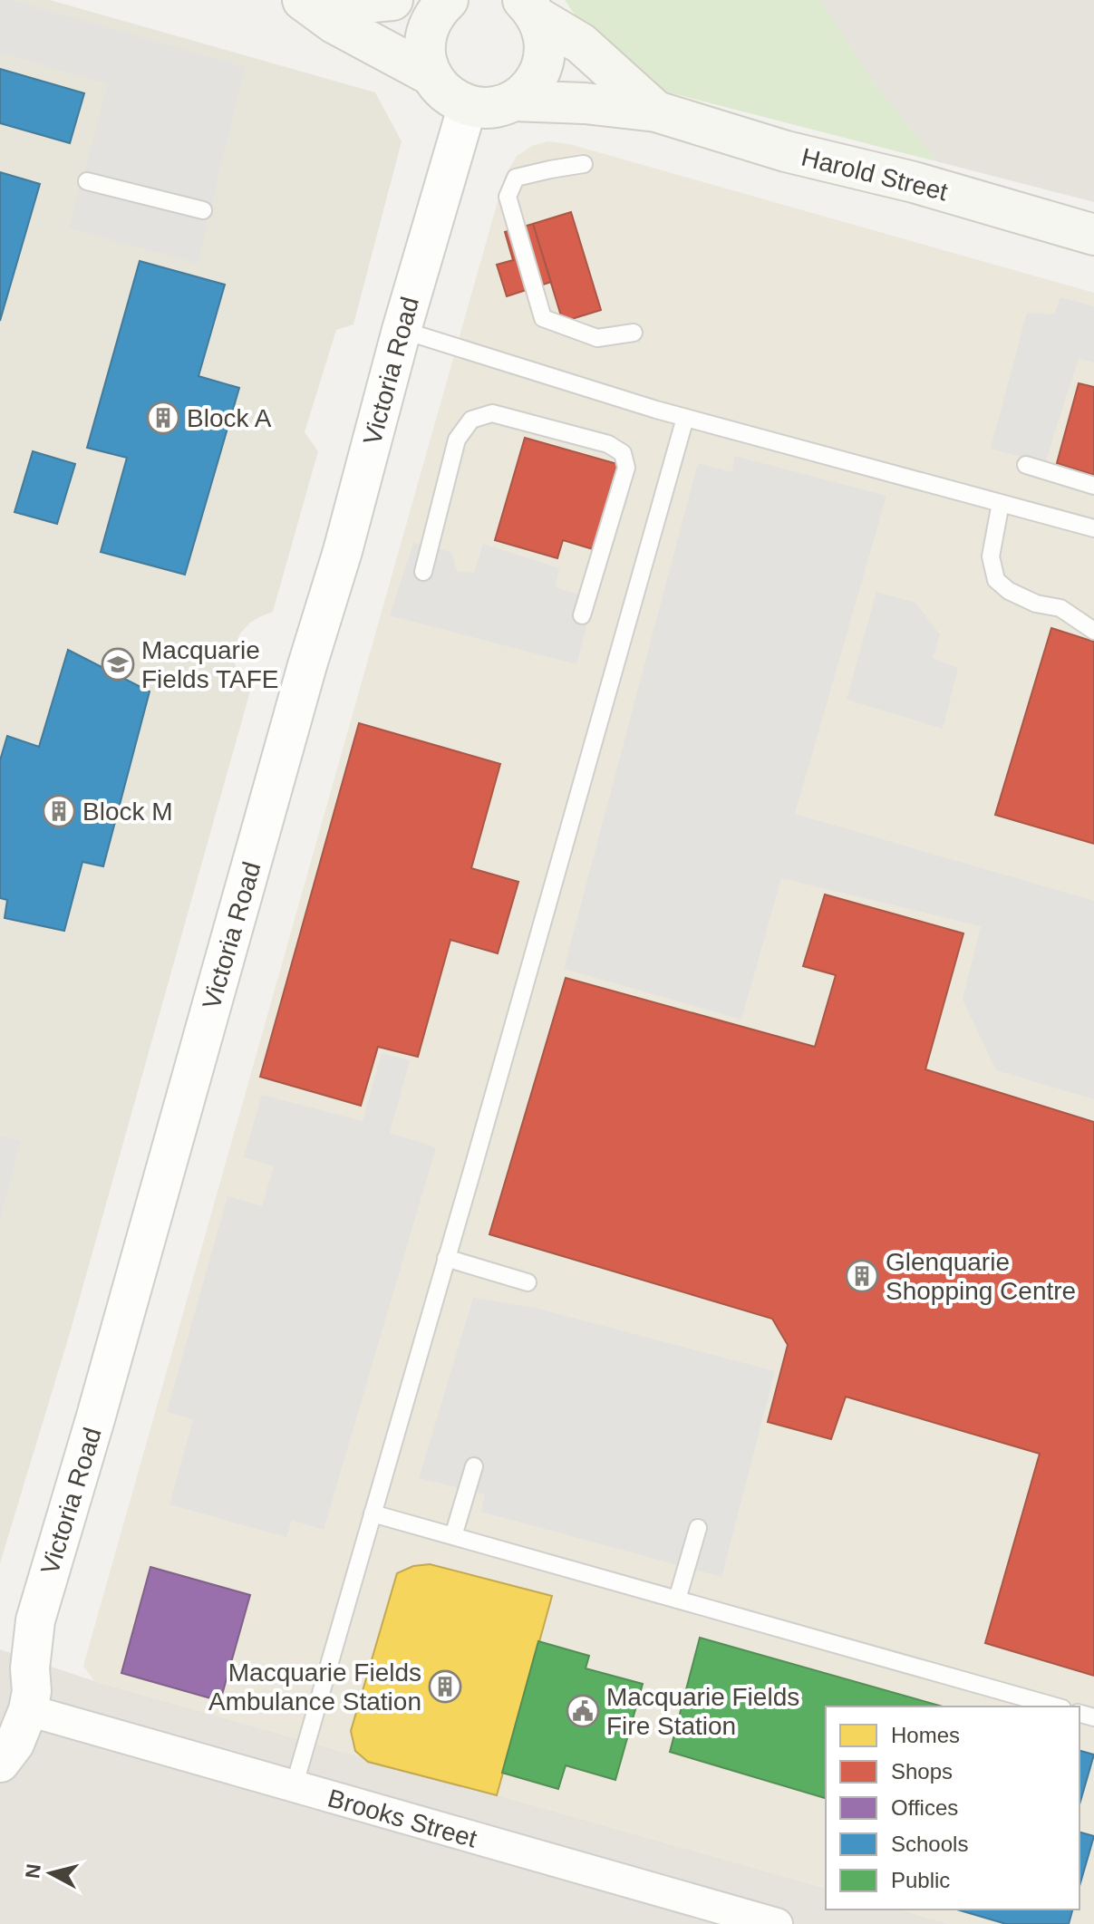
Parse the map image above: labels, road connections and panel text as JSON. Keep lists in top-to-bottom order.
{
  "streets": {
    "main road": ["Harold Street"],
    "street": ["Victoria Road", "Brooks Street"]
  },
  "crossings": [
    ["Harold Street", "Victoria Road"],
    ["Victoria Road", "Brooks Street"]
  ],
  "places": {
    "building": [
      "Block A",
      "Block M",
      "Glenquarie Shopping Centre",
      "Macquarie Fields Ambulance Station"
    ],
    "school or university": ["Macquarie Fields TAFE"],
    "public building": ["Macquarie Fields Fire Station"]
  },
  "legend": [
    "Homes",
    "Shops",
    "Offices",
    "Schools",
    "Public"
  ],
  "north": "left"
}
